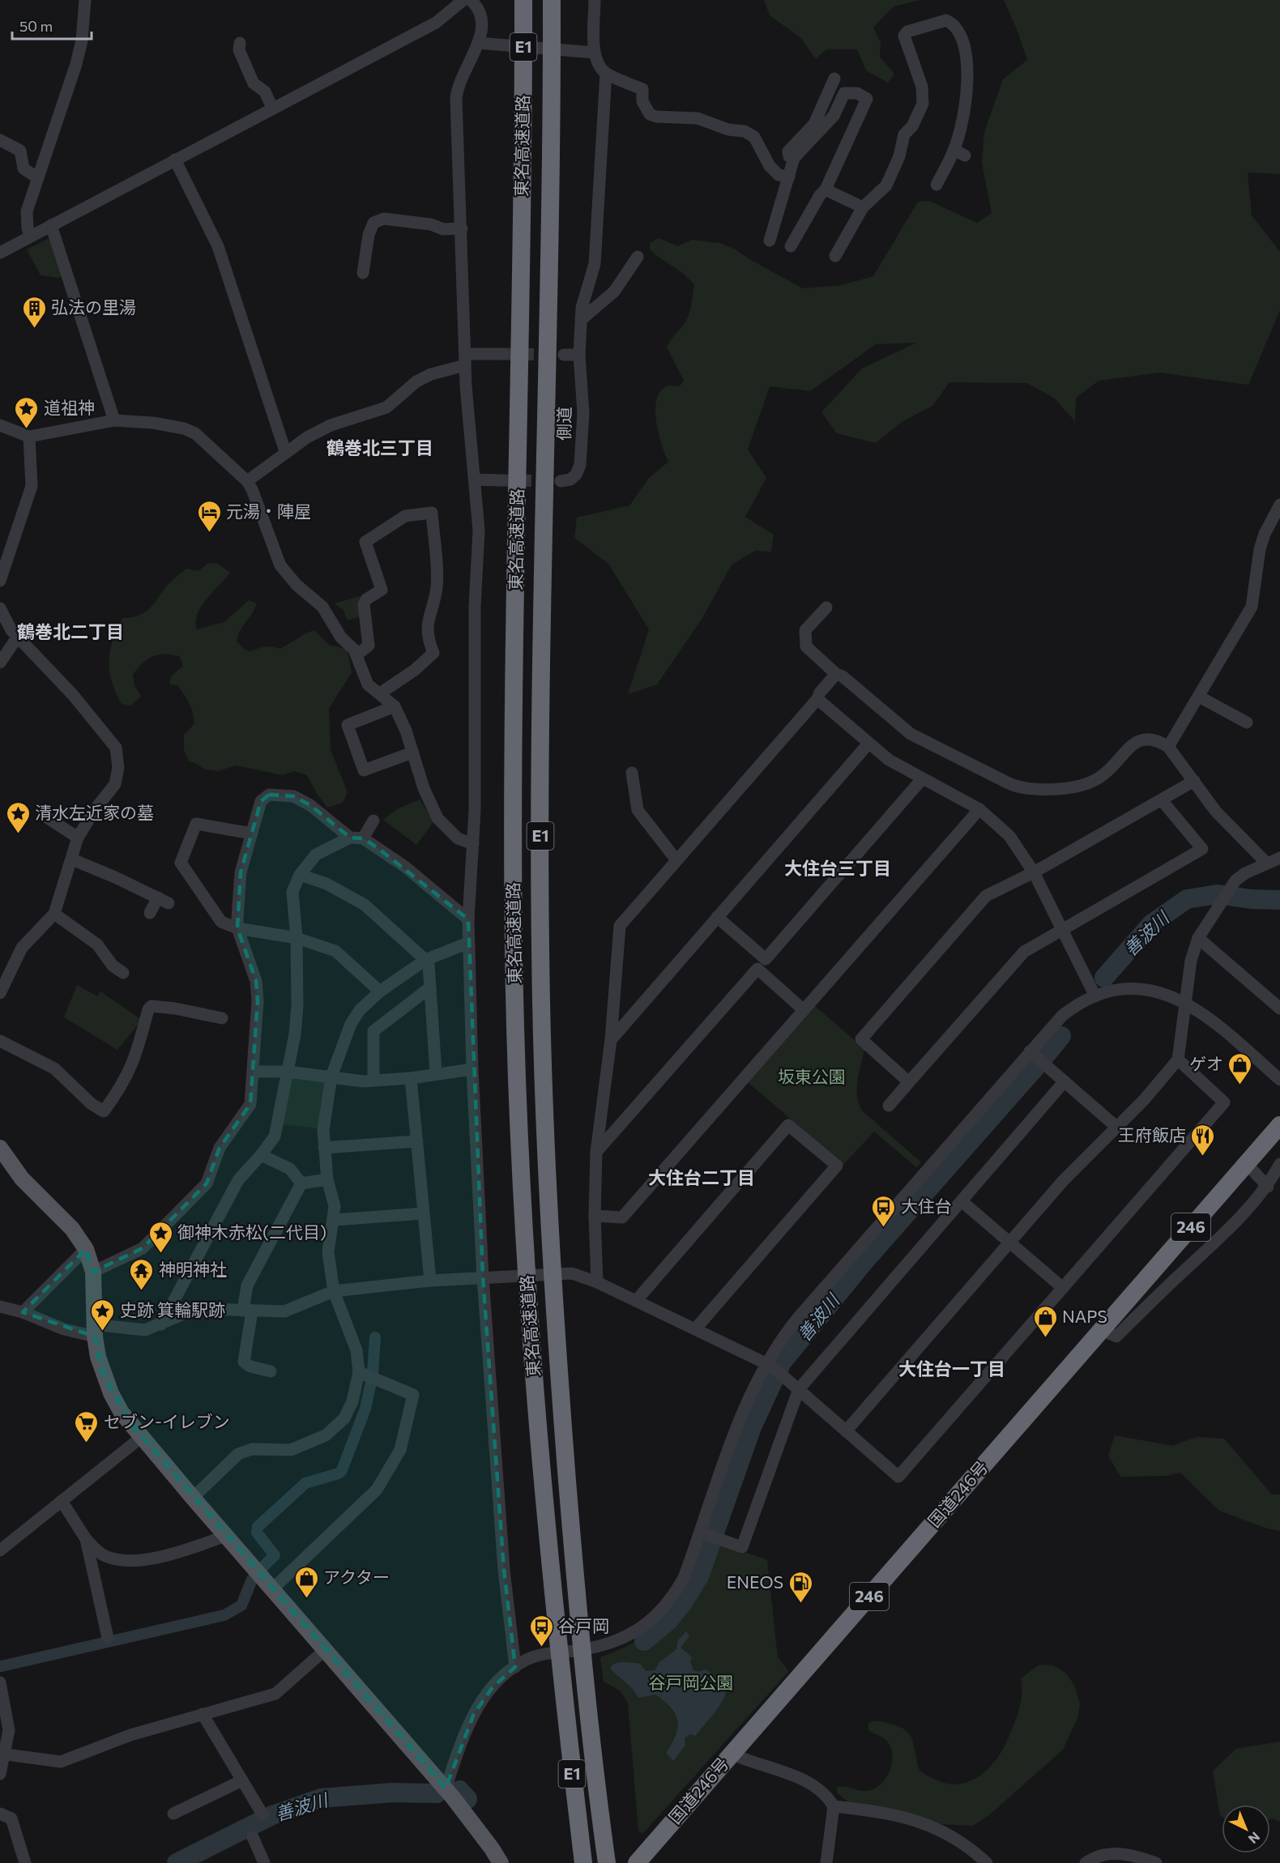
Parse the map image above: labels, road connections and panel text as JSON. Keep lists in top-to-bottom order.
{
  "streets": {
    "highway": [
      "E1",
      "東名高速道路",
      "246",
      "国道246号"
    ],
    "street": ["側道"]
  },
  "districts": [
    "鶴巻北三丁目",
    "鶴巻北二丁目",
    "大住台三丁目",
    "大住台二丁目",
    "大住台一丁目"
  ],
  "water": ["善波川"],
  "parks": ["坂東公園", "谷戸岡公園"],
  "places": {
    "building": ["弘法の里湯"],
    "place": [
      "道祖神",
      "清水左近家の墓",
      "御神木赤松(二代目)",
      "史跡 箕輪駅跡"
    ],
    "hotel": ["元湯・陣屋"],
    "shop": ["ゲオ", "NAPS", "アクター"],
    "restaurant": ["王府飯店"],
    "bus stop": ["大住台", "谷戸岡"],
    "temple": ["神明神社"],
    "supermarket": ["セブン-イレブン"],
    "fuel station": ["ENEOS"]
  },
  "scale_bar": "50 m",
  "north": "bottom right"
}
